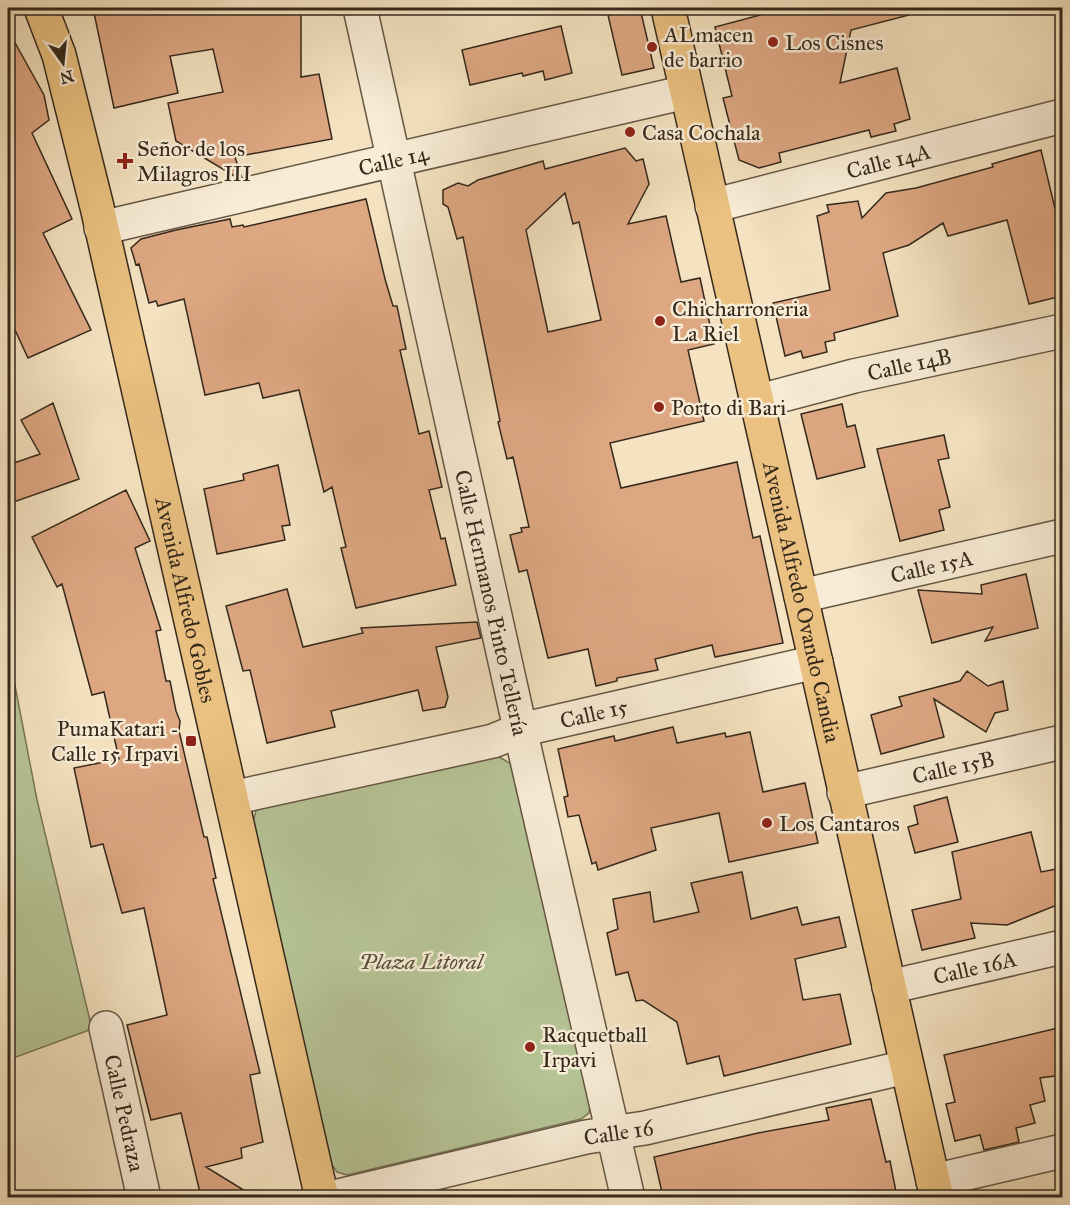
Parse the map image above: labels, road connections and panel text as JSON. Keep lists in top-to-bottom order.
{
  "streets": {
    "main road": ["Avenida Alfredo Gobles", "Avenida Alfredo Ovando Candia"],
    "street": [
      "Calle 14",
      "Calle 14A",
      "Calle 14B",
      "Calle 15A",
      "Calle Hermanos Pinto Tellería",
      "Calle 15",
      "Calle 15B",
      "Calle 16A",
      "Calle Pedraza",
      "Calle 16"
    ]
  },
  "crossings": [
    ["Calle 14", "Avenida Alfredo Gobles"],
    ["Calle 14", "Calle Hermanos Pinto Tellería"],
    ["Calle 14", "Avenida Alfredo Ovando Candia"],
    ["Calle 14A", "Avenida Alfredo Ovando Candia"],
    ["Calle 14B", "Avenida Alfredo Ovando Candia"],
    ["Calle 15A", "Avenida Alfredo Ovando Candia"],
    ["Avenida Alfredo Gobles", "Calle 15"],
    ["Calle Hermanos Pinto Tellería", "Calle 15"],
    ["Calle Hermanos Pinto Tellería", "Calle 16"],
    ["Avenida Alfredo Ovando Candia", "Calle 15"],
    ["Avenida Alfredo Ovando Candia", "Calle 15B"],
    ["Avenida Alfredo Ovando Candia", "Calle 16A"],
    ["Avenida Alfredo Ovando Candia", "Calle 16"]
  ],
  "parks": ["Plaza Litoral"],
  "places": {
    "other": [
      "Los Cisnes",
      "ALmacen de barrio",
      "Casa Cochala",
      "Chicharroneria La Riel",
      "Porto di Bari",
      "Los Cantaros",
      "Racquetball Irpavi"
    ],
    "health": ["Señor de los Milagros III"],
    "transit": ["PumaKatari - Calle 15 Irpavi"]
  },
  "north": "bottom"
}
